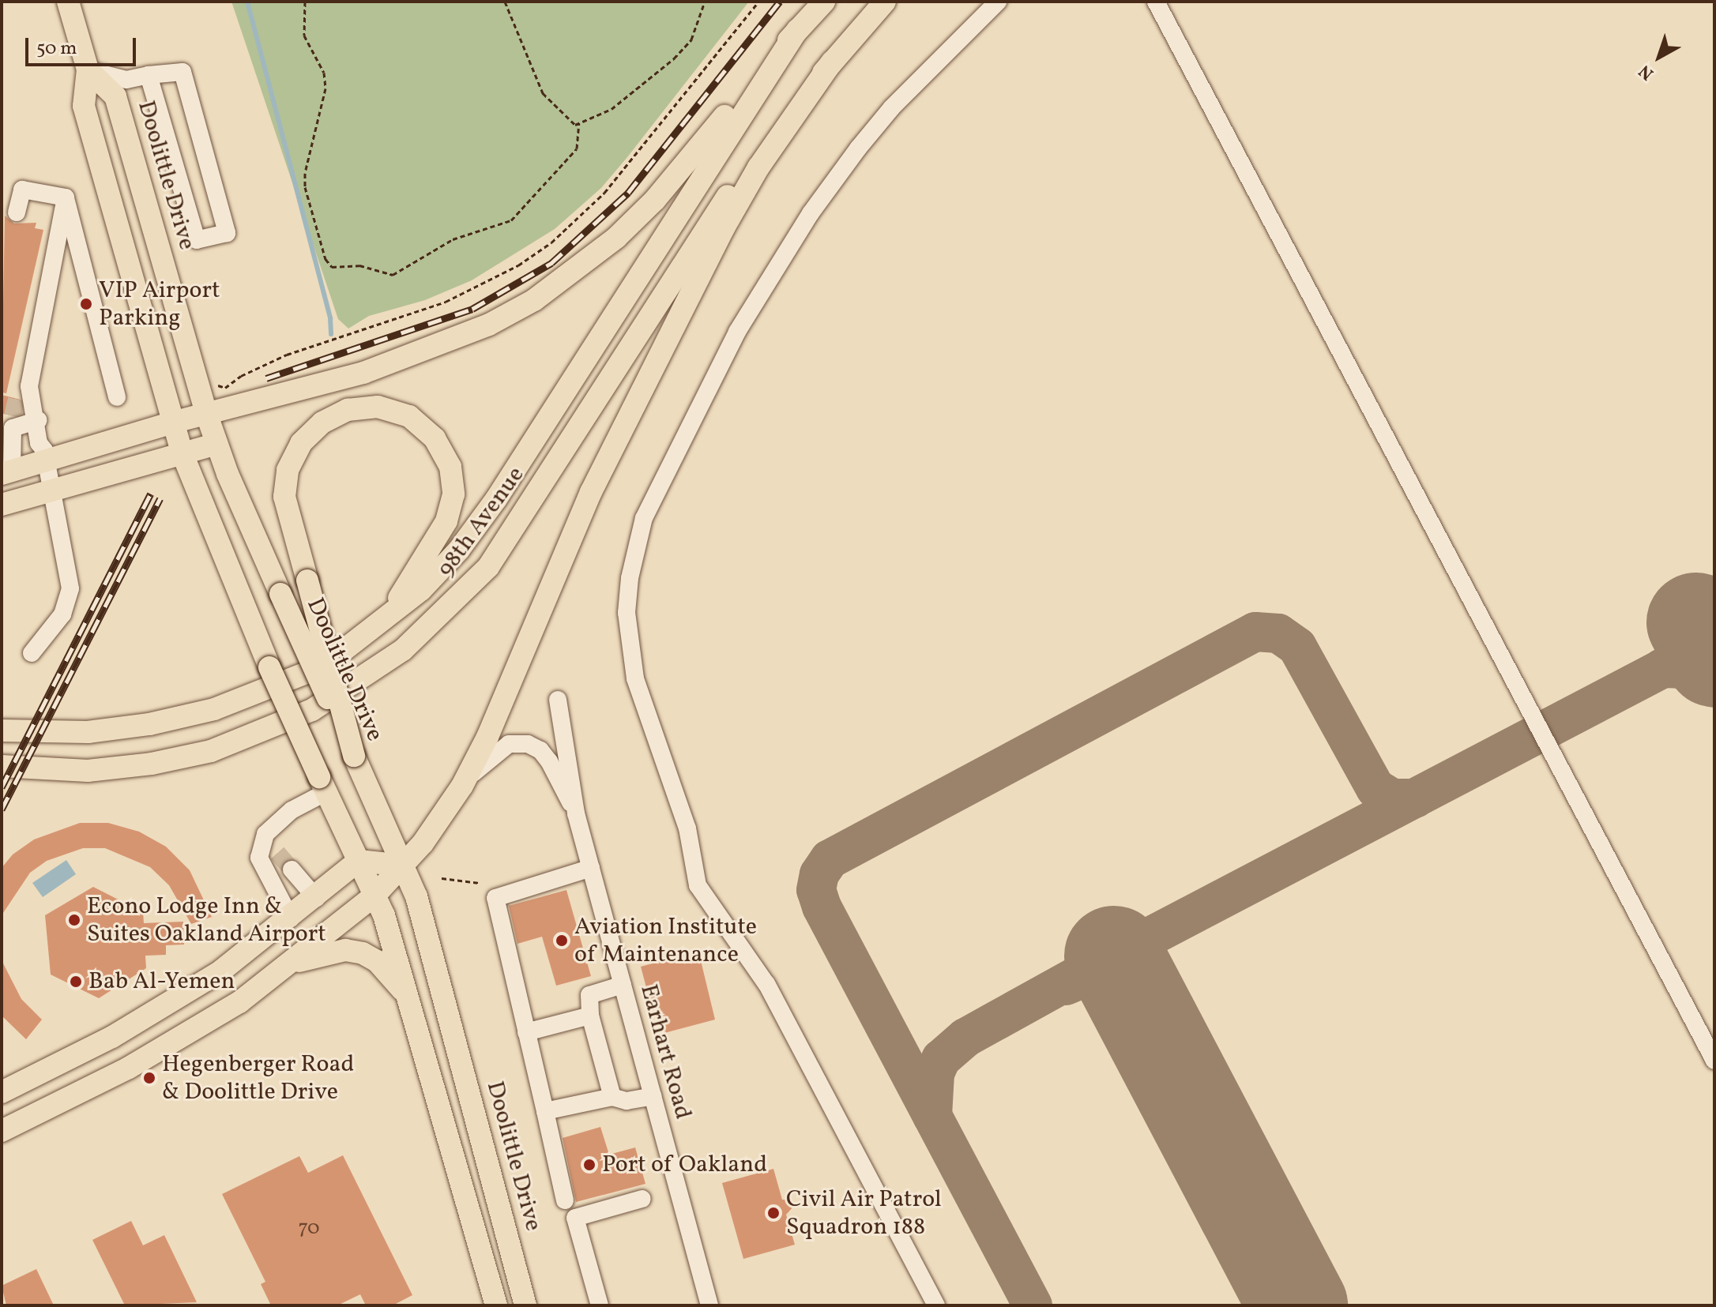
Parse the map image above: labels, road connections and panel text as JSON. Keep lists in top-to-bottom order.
{
  "streets": {
    "main road": ["Doolittle Drive", "98th Avenue"],
    "street": ["Earhart Road"]
  },
  "places": [
    "VIP Airport Parking",
    "Econo Lodge Inn & Suites Oakland Airport",
    "Aviation Institute of Maintenance",
    "Bab Al-Yemen",
    "Hegenberger Road & Doolittle Drive",
    "Port of Oakland",
    "Civil Air Patrol Squadron 188"
  ],
  "house_numbers": ["70"],
  "scale_bar": "50 m",
  "north": "bottom left"
}
